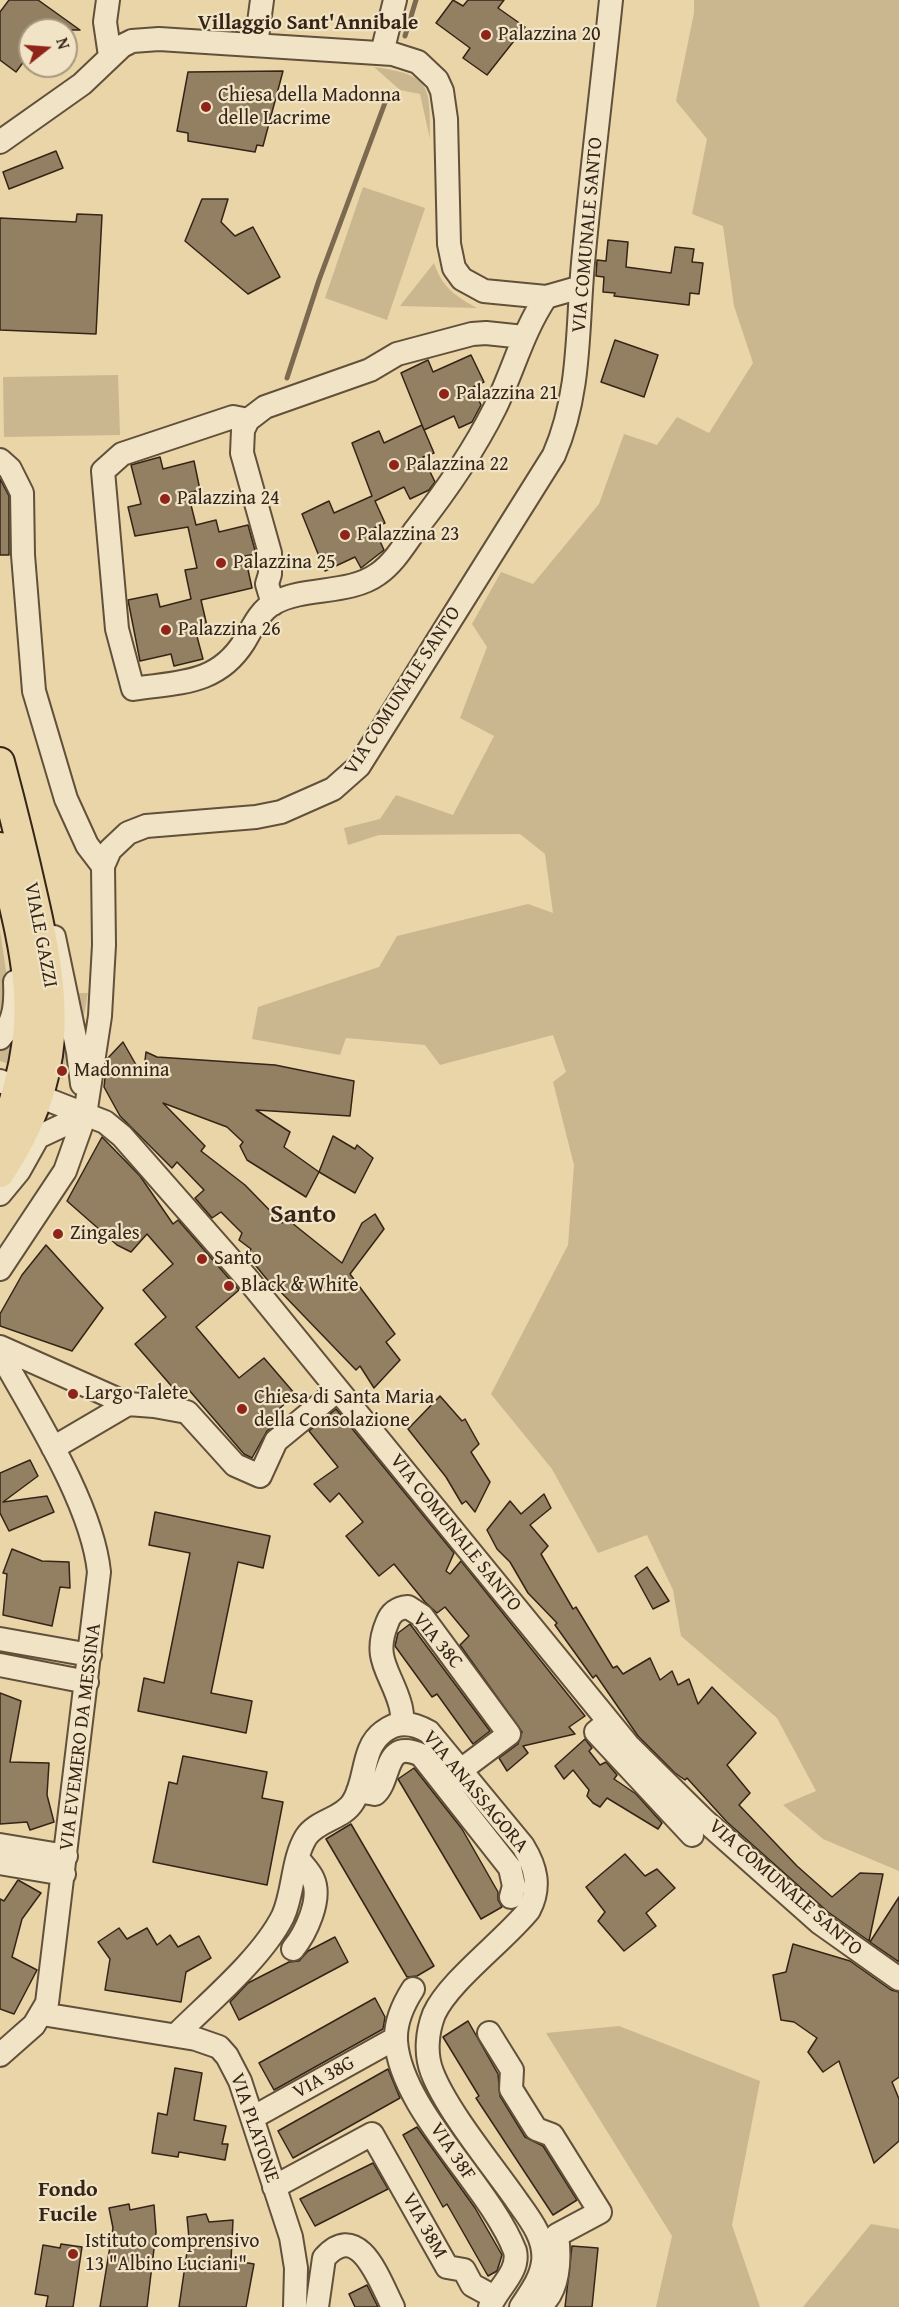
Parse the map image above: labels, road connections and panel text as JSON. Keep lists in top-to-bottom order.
{
  "streets": {
    "main road": ["VIALE GAZZI"],
    "street": [
      "VIA COMUNALE SANTO",
      "VIA 38C",
      "VIA EVEMERO DA MESSINA",
      "VIA ANASSAGORA",
      "VIA 38G",
      "VIA PLATONE",
      "VIA 38F",
      "VIA 38M"
    ]
  },
  "crossings": [
    ["VIA COMUNALE SANTO", "VIALE GAZZI"],
    ["VIA 38C", "VIA ANASSAGORA"],
    ["VIA EVEMERO DA MESSINA", "VIA PLATONE"],
    ["VIA ANASSAGORA", "VIA PLATONE"],
    ["VIA 38G", "VIA PLATONE"],
    ["VIA 38G", "VIA 38F"],
    ["VIA PLATONE", "VIA 38M"],
    ["VIA 38F", "VIA 38M"]
  ],
  "districts": ["Villaggio Sant'Annibale", "Santo", "Fondo Fucile"],
  "places": [
    "Palazzina 20",
    "Chiesa della Madonna delle Lacrime",
    "Palazzina 21",
    "Palazzina 22",
    "Palazzina 24",
    "Palazzina 23",
    "Palazzina 25",
    "Palazzina 26",
    "Madonnina",
    "Zingales",
    "Santo",
    "Black & White",
    "Largo Talete",
    "Chiesa di Santa Maria della Consolazione",
    "Istituto comprensivo 13 \"Albino Luciani\""
  ],
  "north": "right"
}
